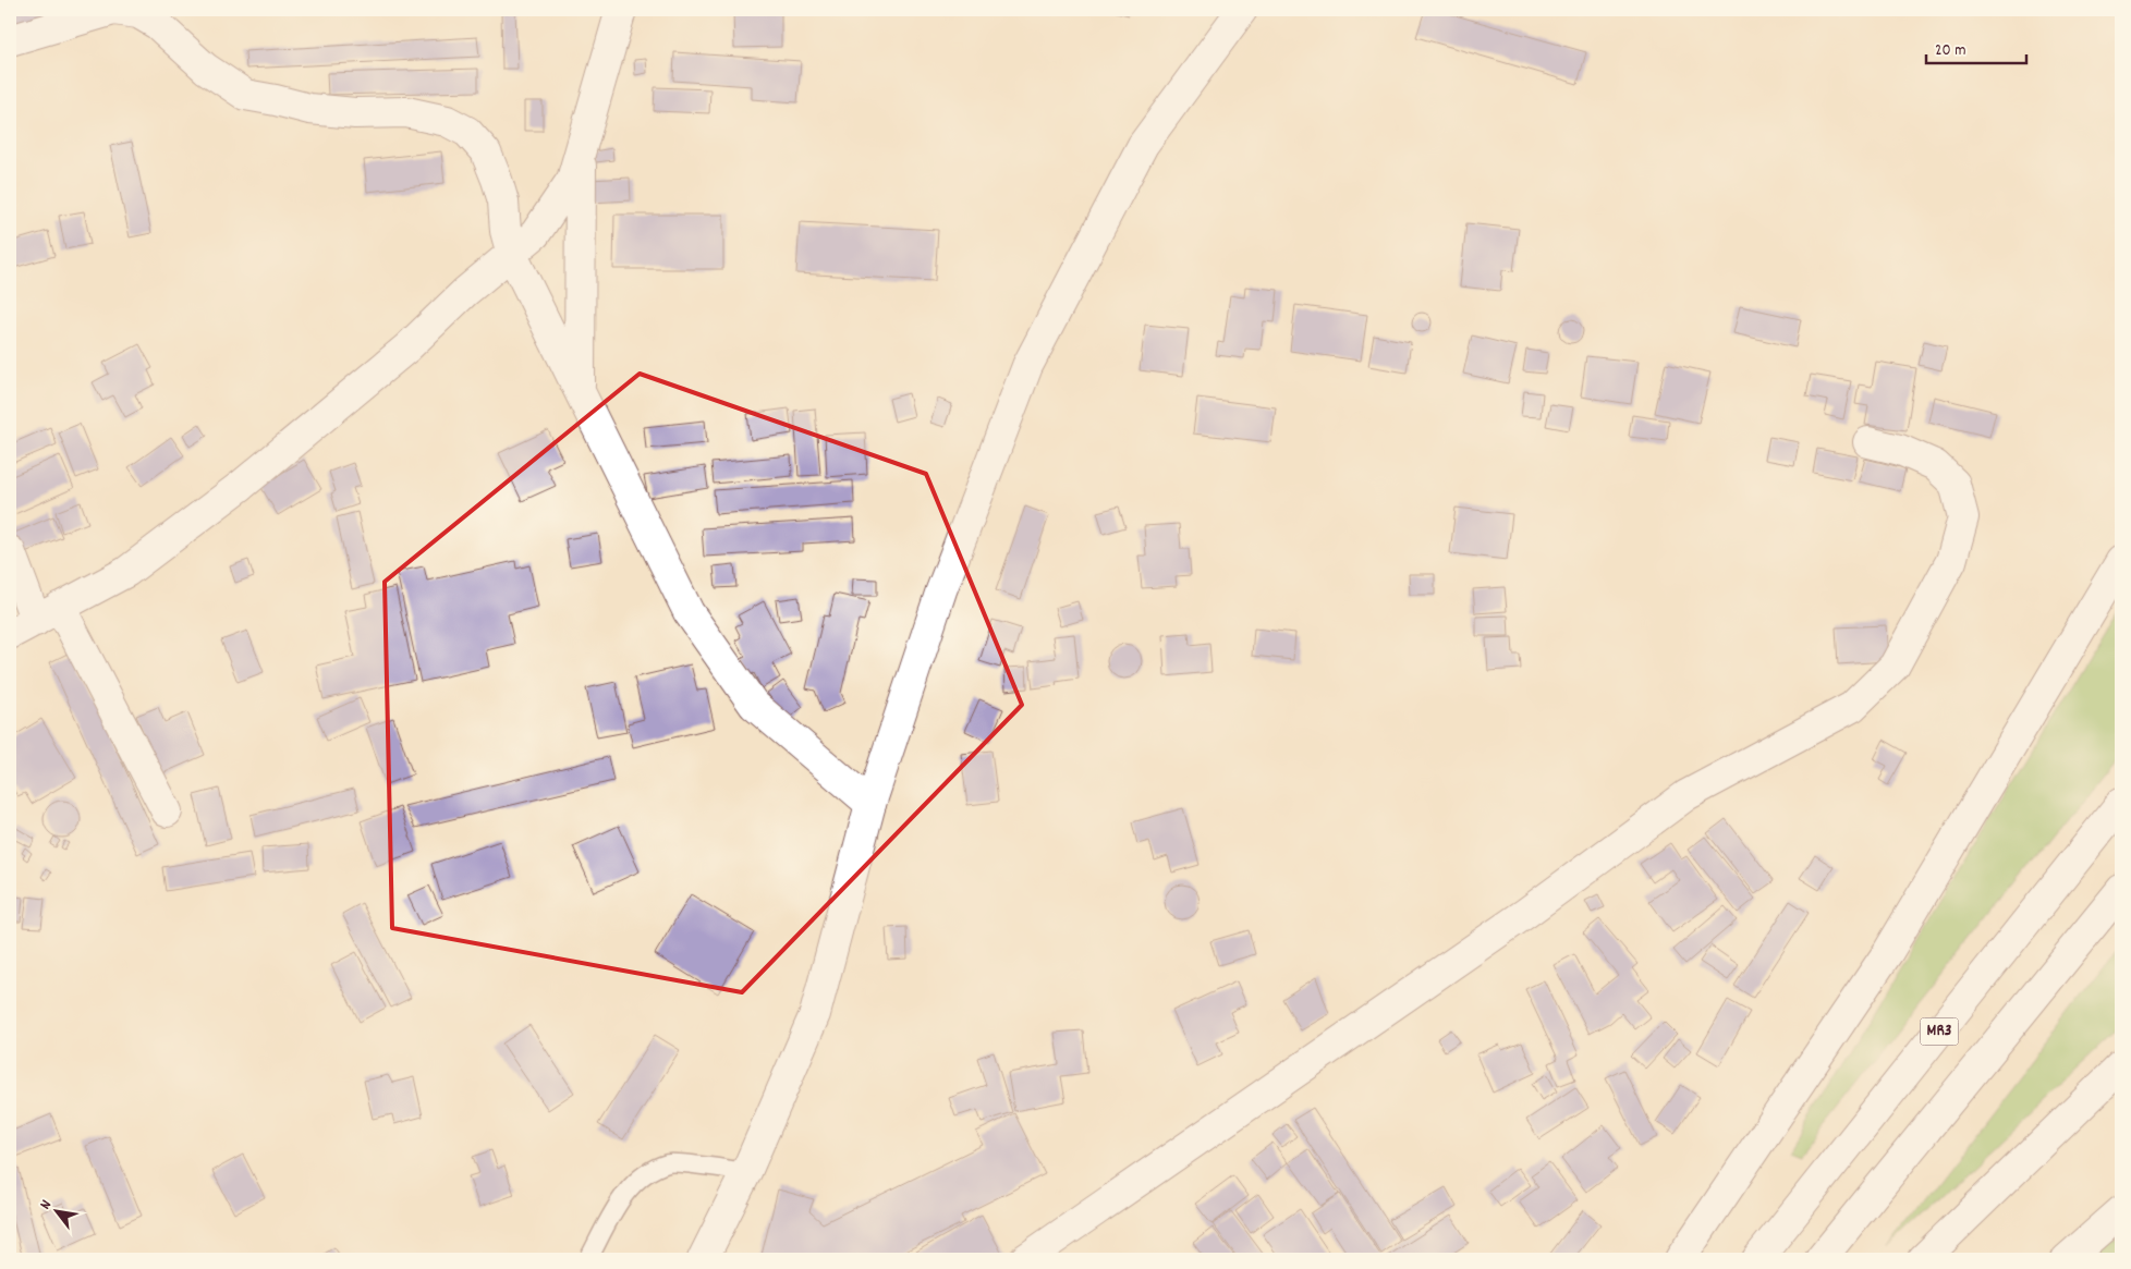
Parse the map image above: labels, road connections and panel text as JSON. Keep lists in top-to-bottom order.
{
  "streets": {
    "main road": ["MR3"]
  },
  "scale_bar": "20 m",
  "north": "top left"
}
